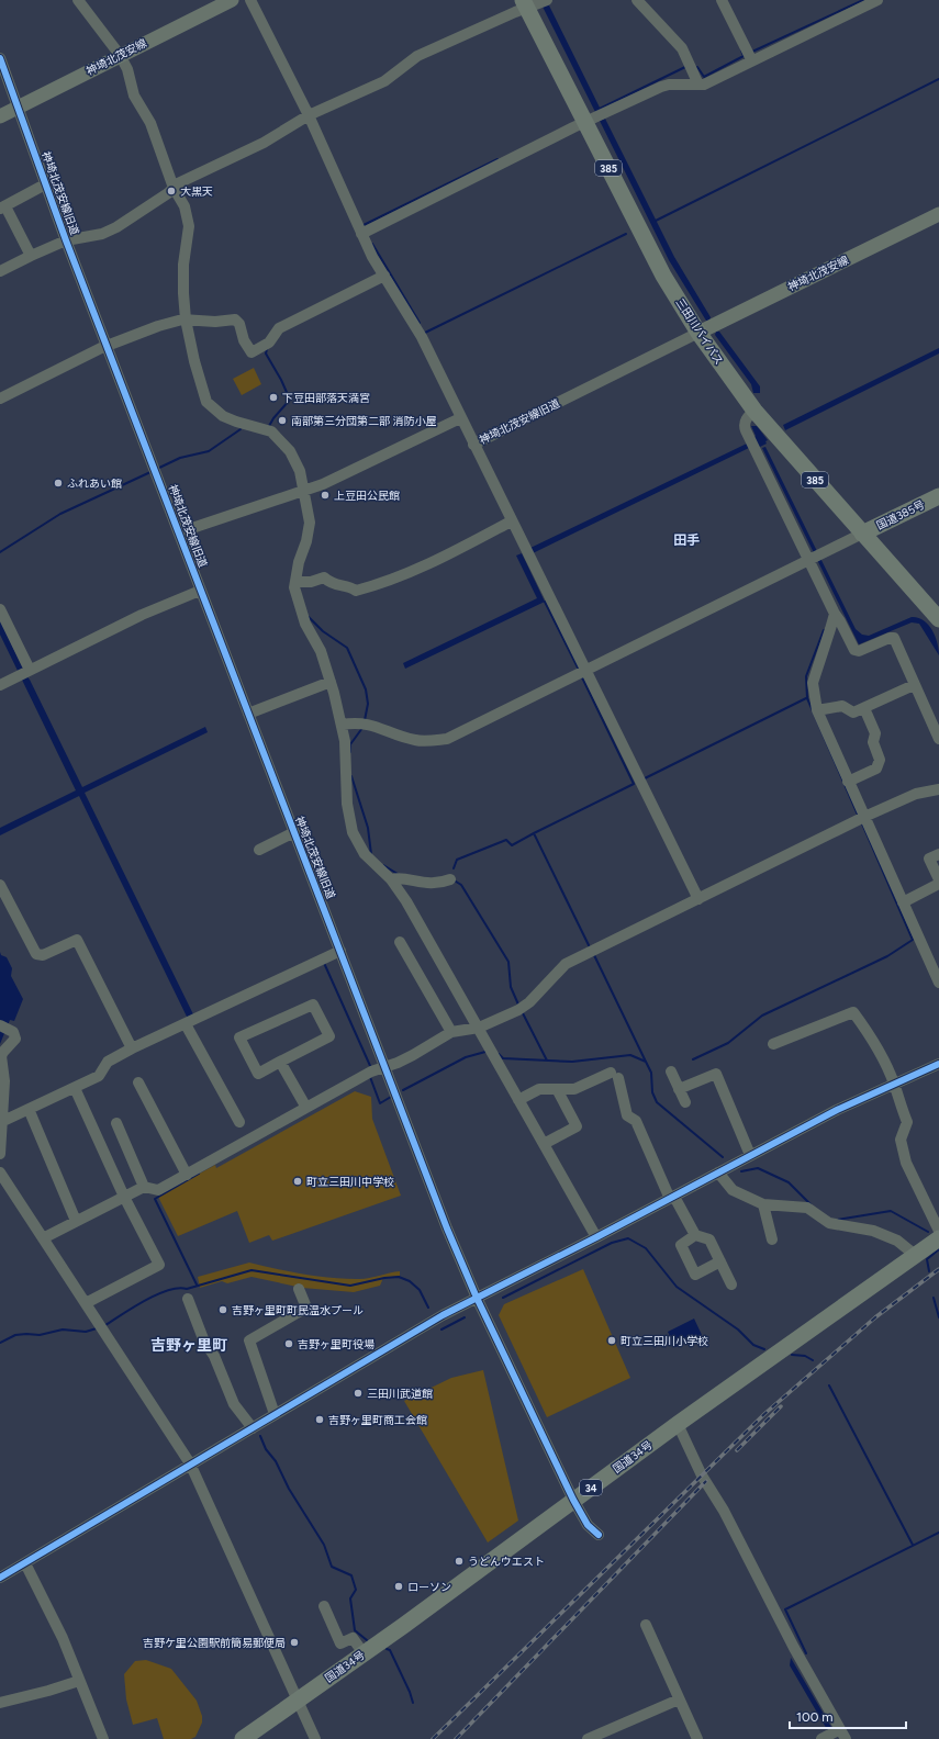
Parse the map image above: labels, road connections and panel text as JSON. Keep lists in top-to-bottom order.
{
  "streets": {
    "highway": [
      "385",
      "三田川バイパス",
      "国道385号",
      "国道34号",
      "34"
    ],
    "main road": ["神埼北茂安線"],
    "street": ["神埼北茂安線旧道"]
  },
  "crossings": [
    ["神埼北茂安線", "神埼北茂安線旧道"],
    ["神埼北茂安線", "三田川バイパス"],
    ["神埼北茂安線旧道", "三田川バイパス"],
    ["神埼北茂安線旧道", "国道34号"],
    ["三田川バイパス", "国道385号"]
  ],
  "districts": ["田手", "吉野ヶ里町"],
  "places": [
    "大黒天",
    "下豆田部落天満宮",
    "南部第三分団第二部 消防小屋",
    "ふれあい館",
    "上豆田公民館",
    "町立三田川中学校",
    "吉野ヶ里町町民温水プール",
    "町立三田川小学校",
    "吉野ヶ里町役場",
    "三田川武道館",
    "吉野ヶ里町商工会館",
    "うどんウエスト",
    "ローソン",
    "吉野ケ里公園駅前簡易郵便局"
  ],
  "scale_bar": "100 m"
}
